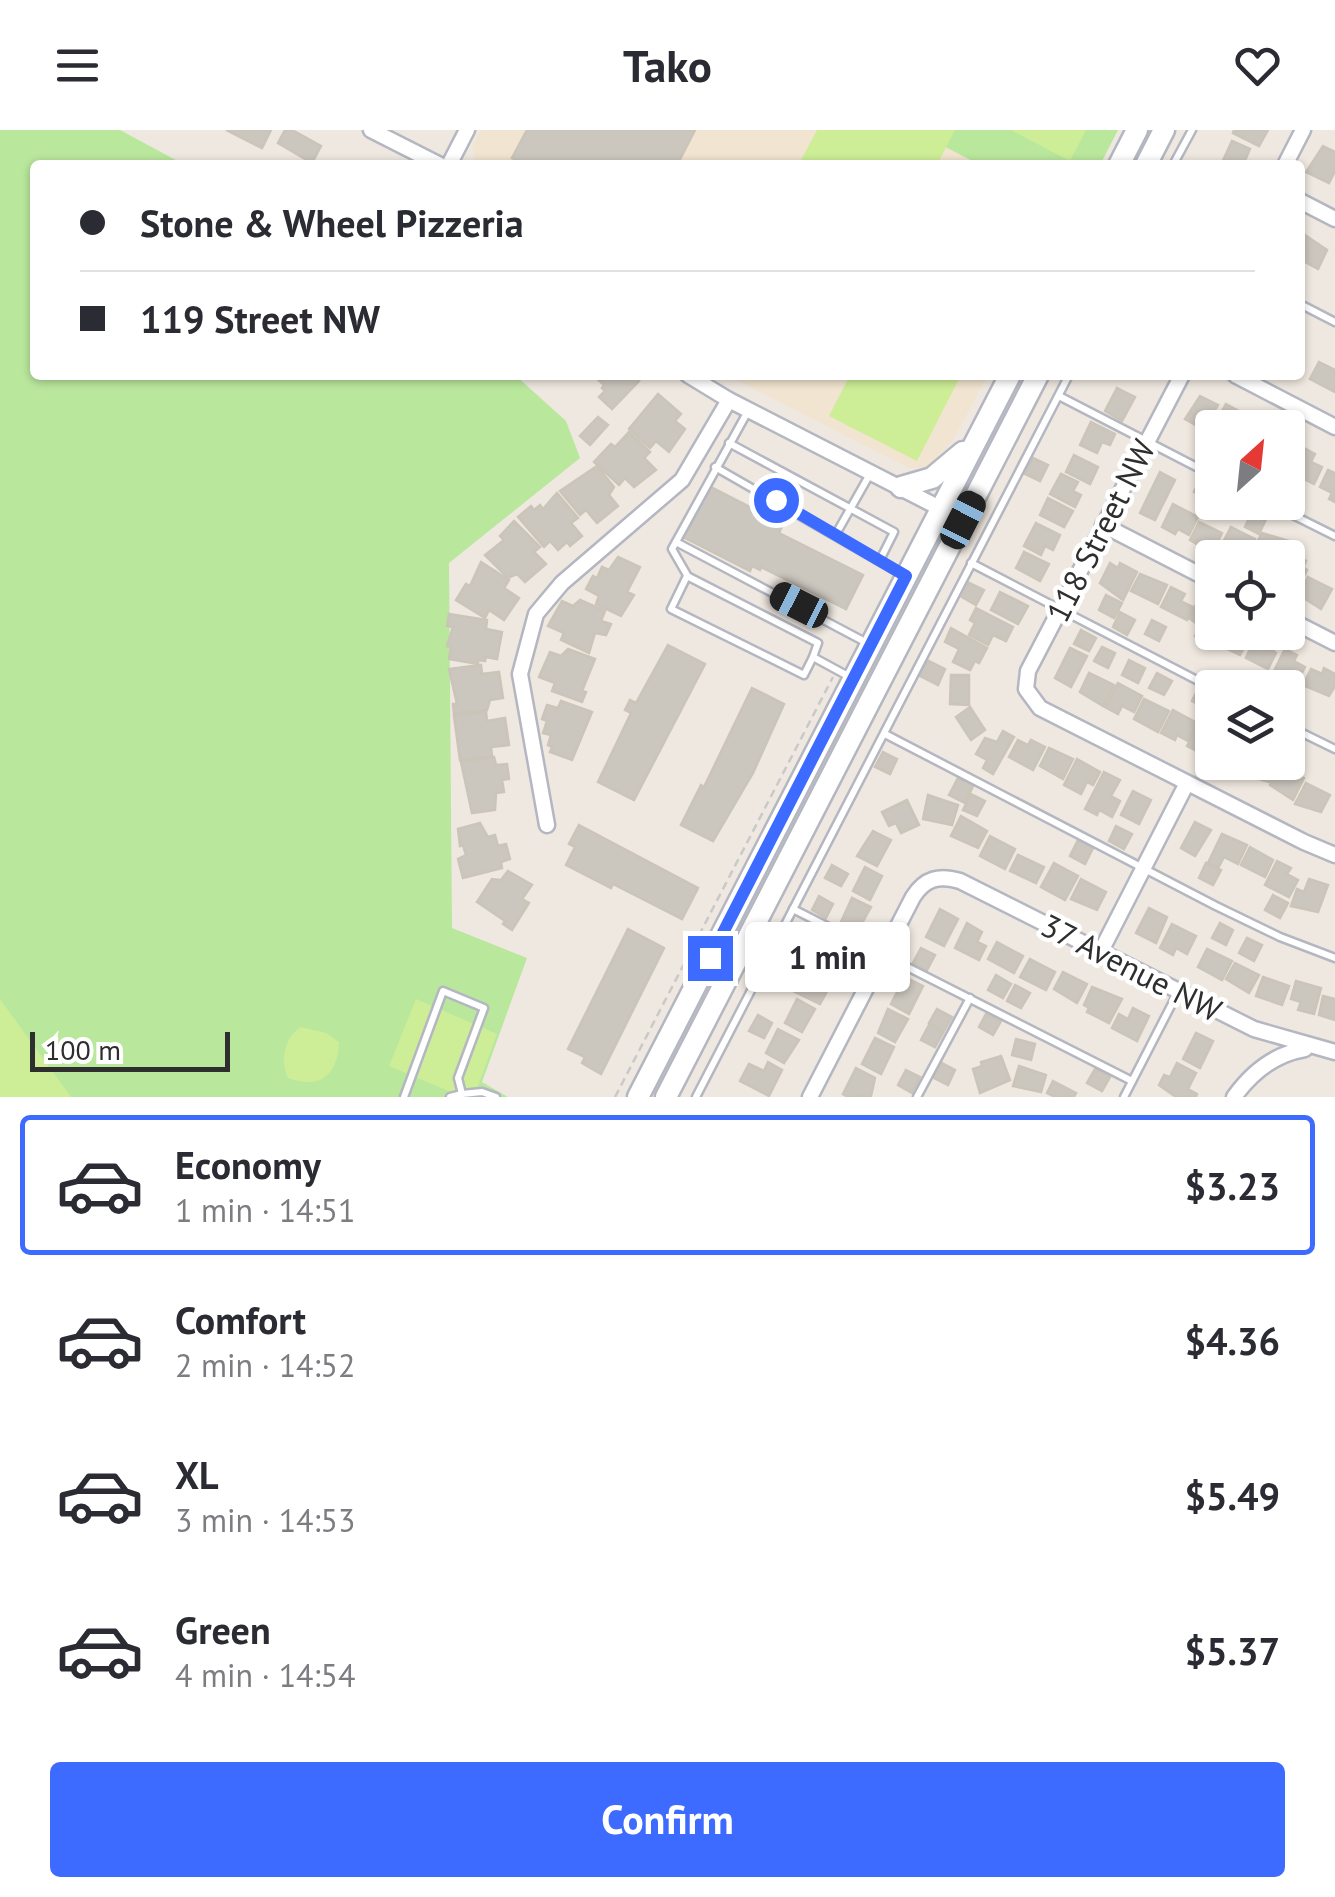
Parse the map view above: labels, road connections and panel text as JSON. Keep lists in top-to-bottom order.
{
  "streets": {
    "street": ["118 Street NW", "37 Avenue NW"]
  },
  "scale_bar": "100 m",
  "north": "top right",
  "page": {
    "header": "Tako",
    "banner": ["Stone & Wheel Pizzeria", "119 Street NW"],
    "bubble": "1 min",
    "scale": "100 m",
    "list": [
      {
        "name": "Economy",
        "note": "1 min · 14:51",
        "value": "$3.23"
      },
      {
        "name": "Comfort",
        "note": "2 min · 14:52",
        "value": "$4.36"
      },
      {
        "name": "XL",
        "note": "3 min · 14:53",
        "value": "$5.49"
      },
      {
        "name": "Green",
        "note": "4 min · 14:54",
        "value": "$5.37"
      }
    ],
    "buttons": "Confirm"
  }
}
